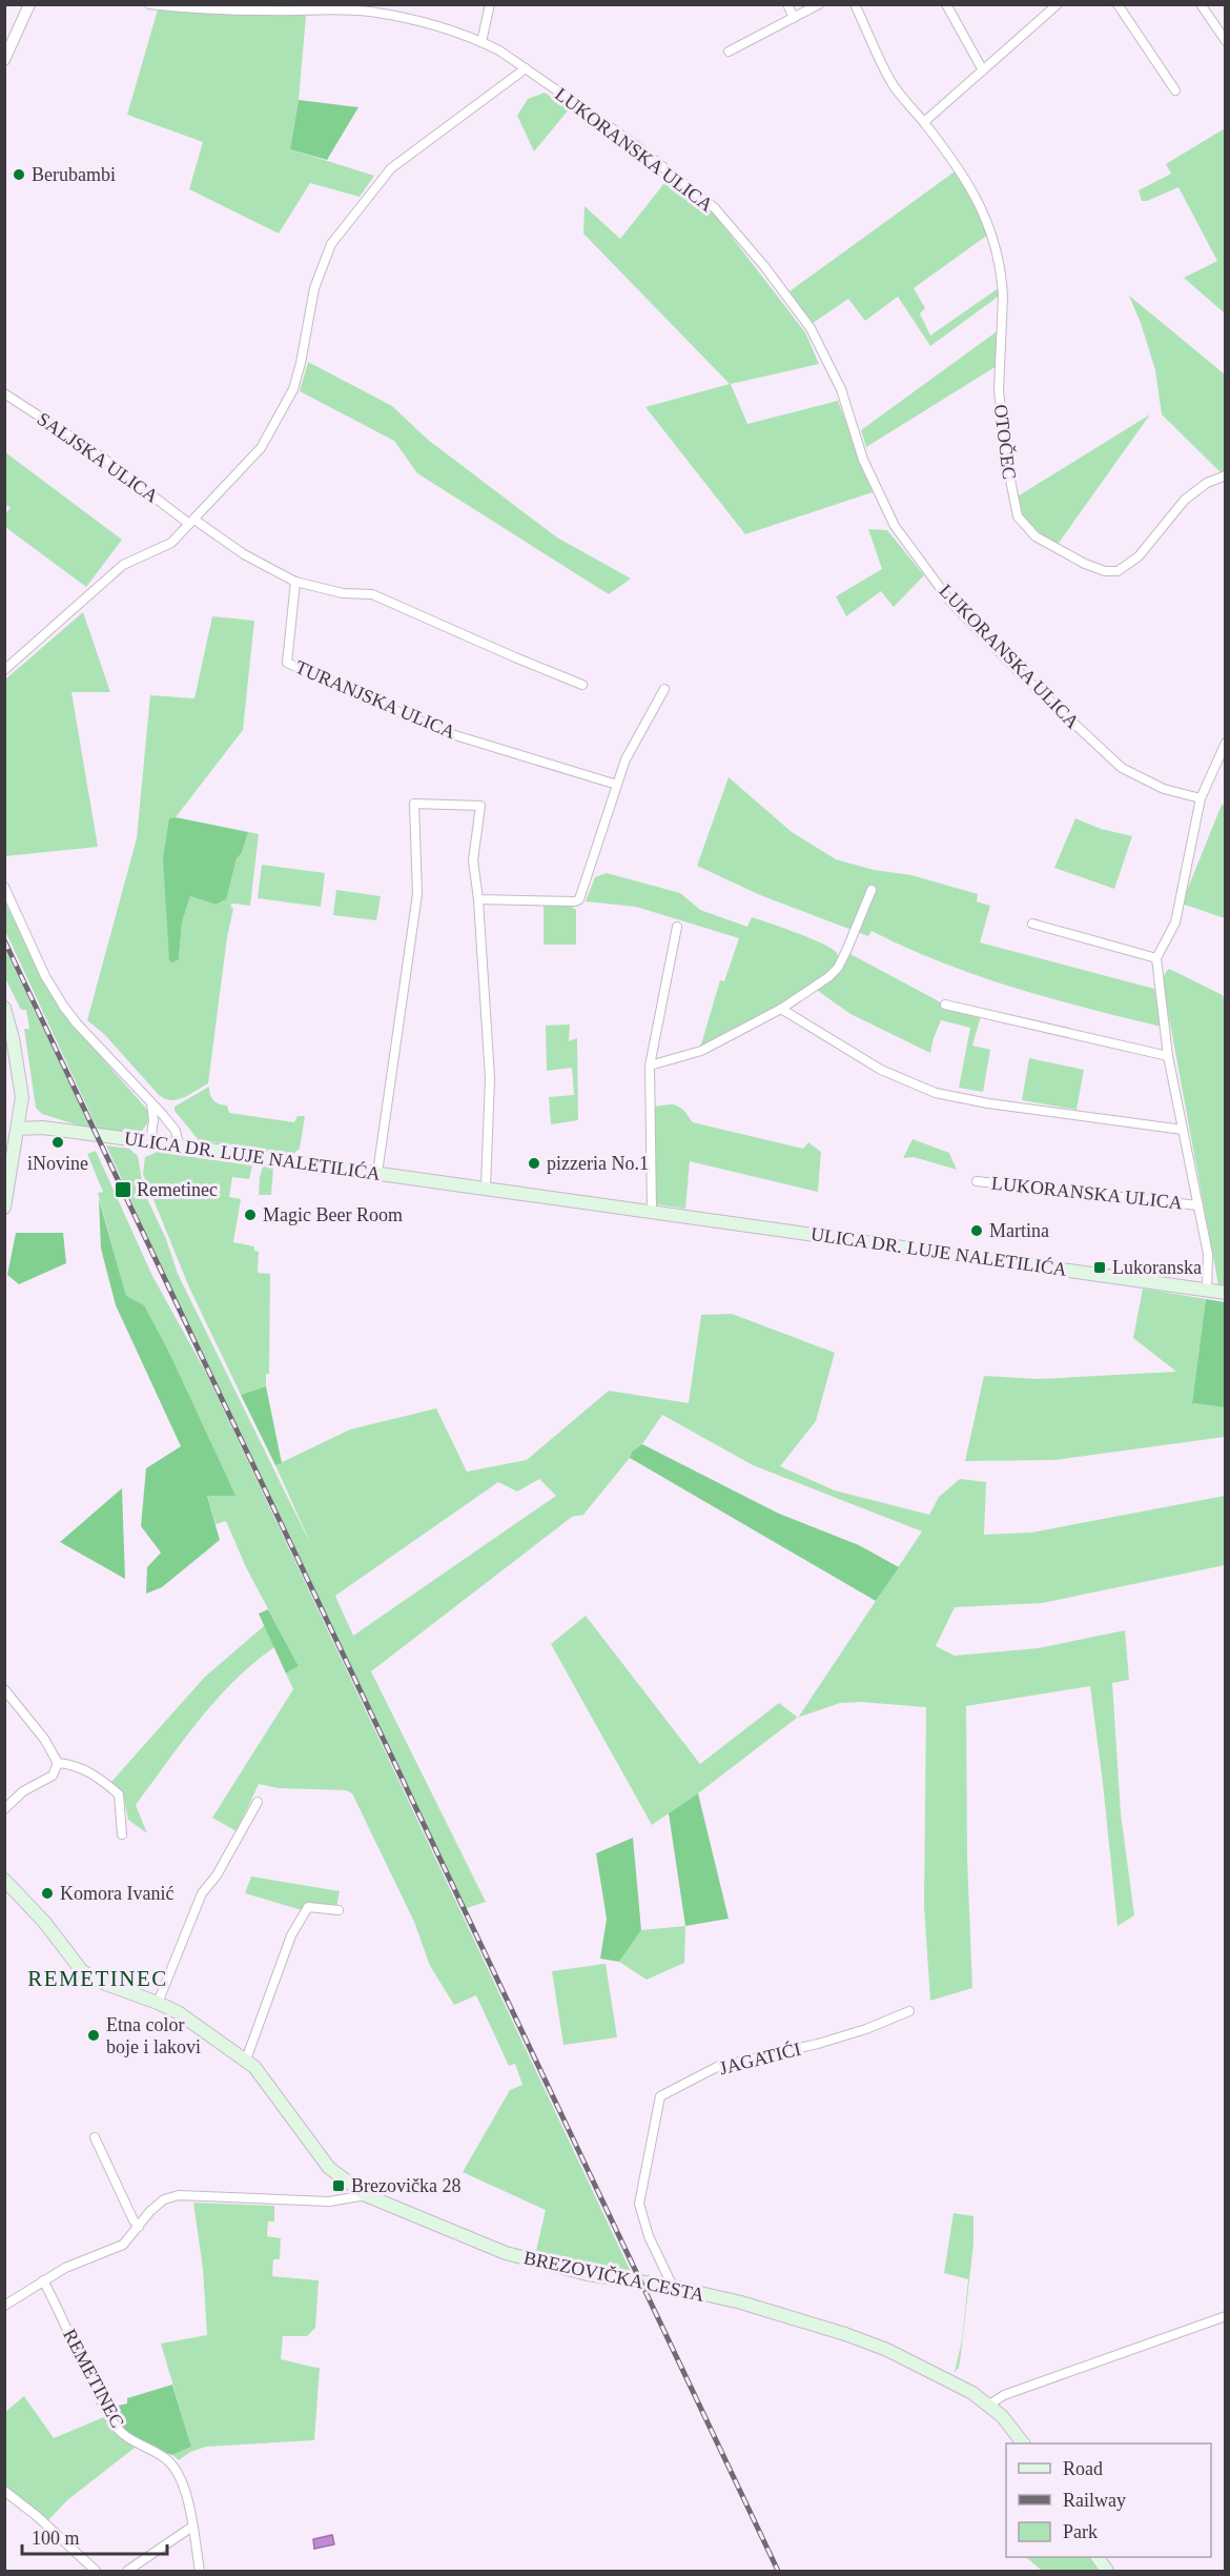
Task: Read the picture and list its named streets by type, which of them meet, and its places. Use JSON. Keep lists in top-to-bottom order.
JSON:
{
  "streets": {
    "main road": ["ULICA DR. LUJE NALETILIĆA", "BREZOVIČKA CESTA"],
    "street": [
      "LUKORANSKA ULICA",
      "OTOČEC",
      "SALJSKA ULICA",
      "TURANJSKA ULICA",
      "JAGATIĆI",
      "REMETINEC"
    ]
  },
  "crossings": [
    ["LUKORANSKA ULICA", "ULICA DR. LUJE NALETILIĆA"],
    ["JAGATIĆI", "BREZOVIČKA CESTA"]
  ],
  "districts": ["REMETINEC"],
  "places": {
    "other": [
      "Berubambi",
      "iNovine",
      "pizzeria No.1",
      "Magic Beer Room",
      "Martina",
      "Komora Ivanić",
      "Etna color boje i lakovi"
    ],
    "transit": ["Remetinec", "Lukoranska", "Brezovička 28"]
  },
  "legend": ["Road", "Railway", "Park"],
  "scale_bar": "100 m"
}
